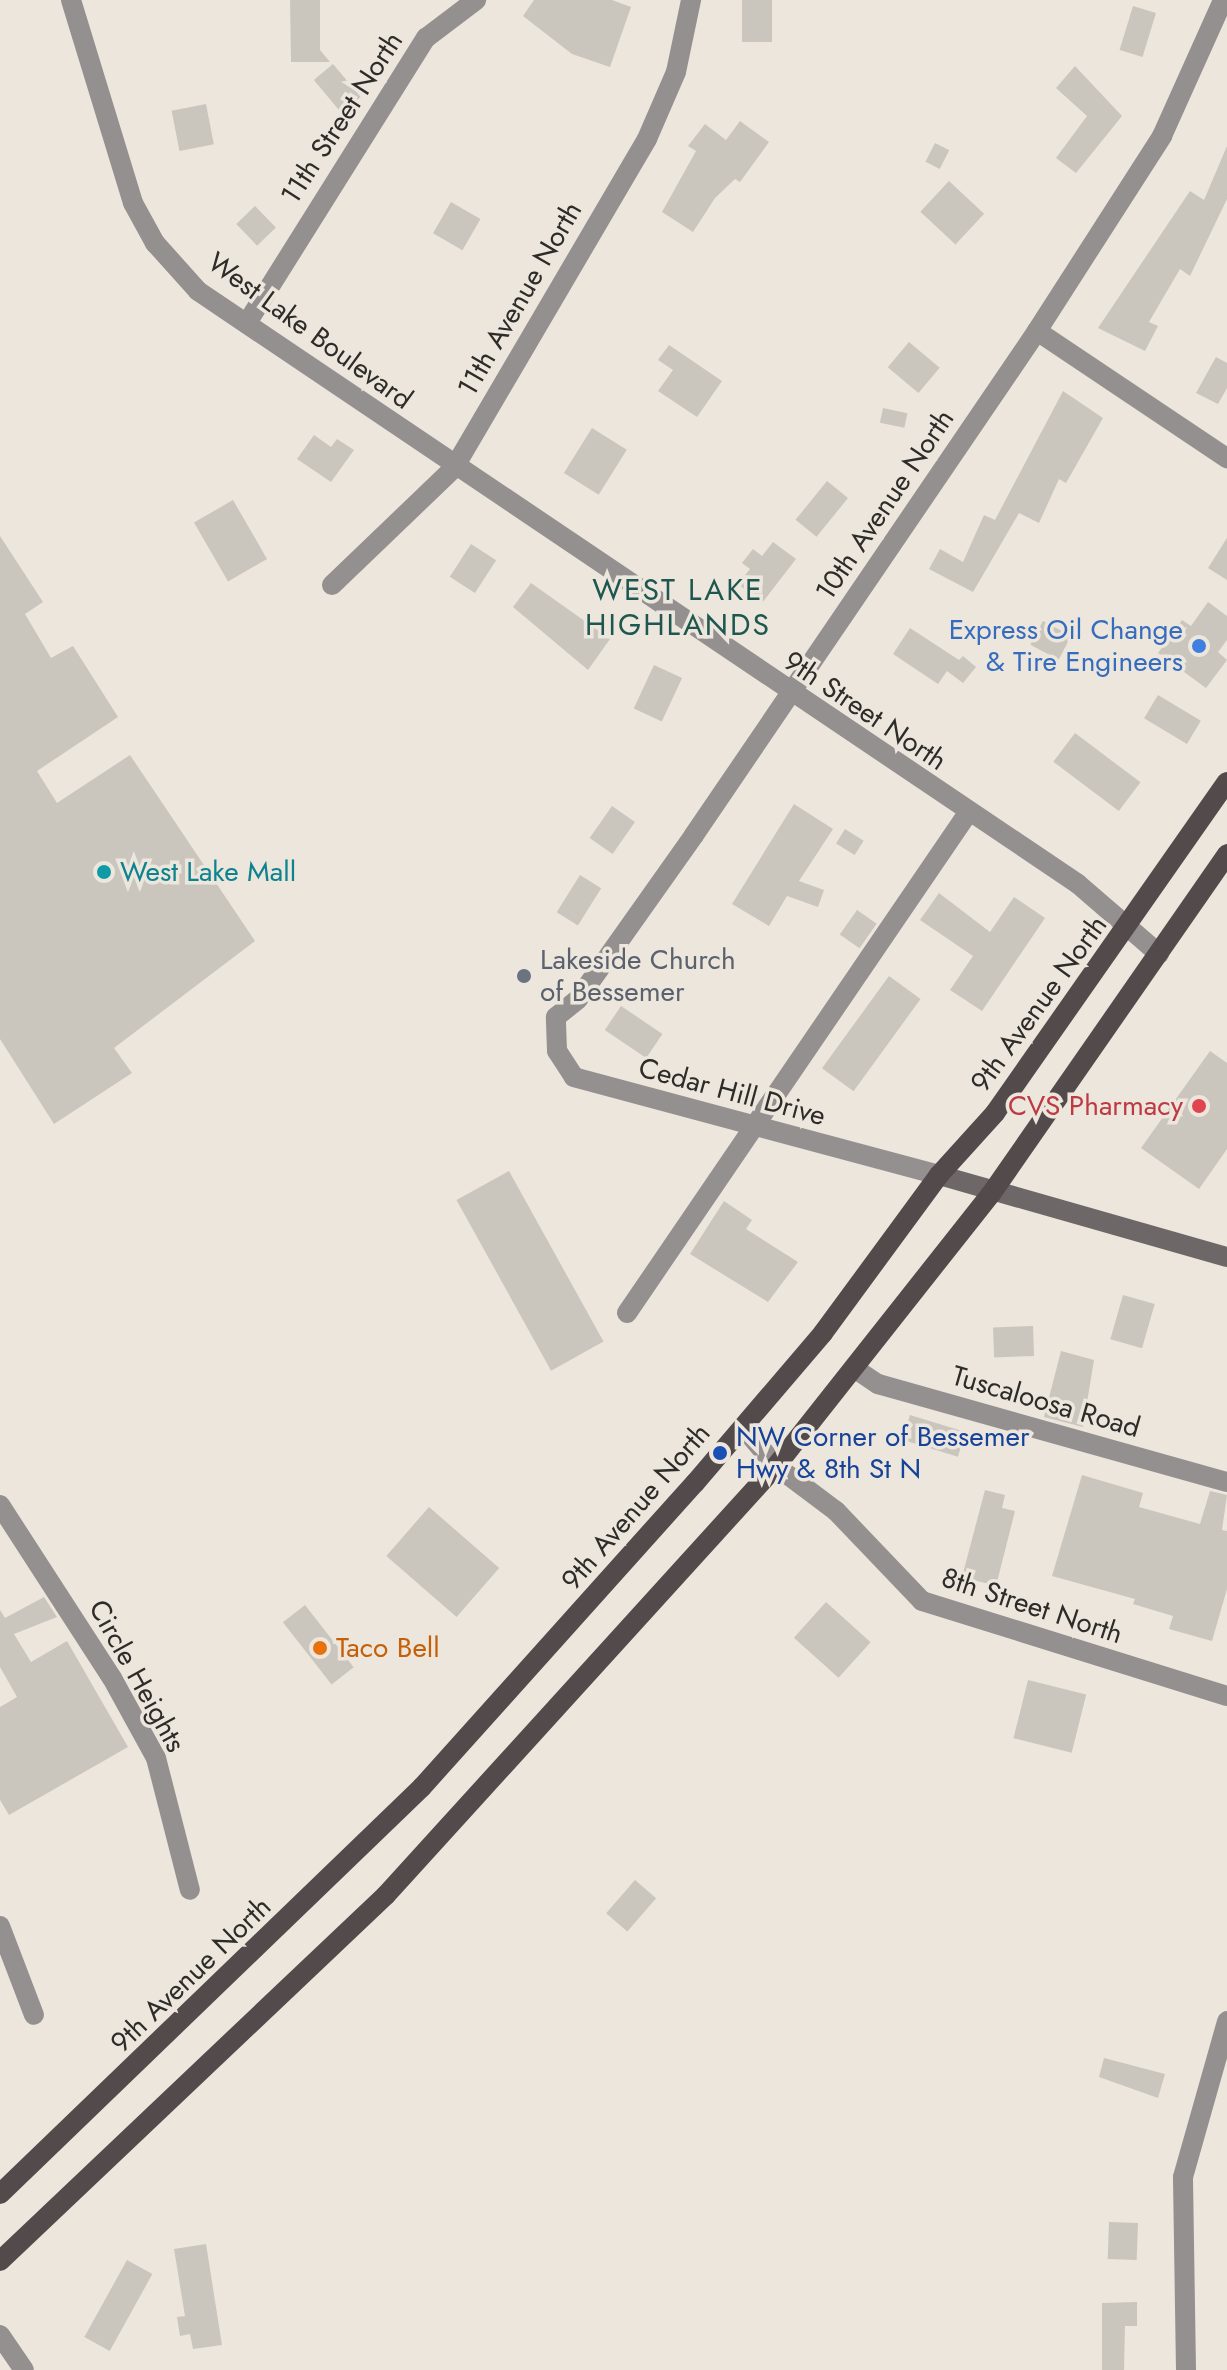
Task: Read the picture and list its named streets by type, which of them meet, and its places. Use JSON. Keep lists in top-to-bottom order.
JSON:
{
  "streets": {
    "main road": ["9th Avenue North"],
    "street": [
      "11th Street North",
      "11th Avenue North",
      "West Lake Boulevard",
      "10th Avenue North",
      "9th Street North",
      "Cedar Hill Drive",
      "Tuscaloosa Road",
      "8th Street North",
      "Circle Heights"
    ]
  },
  "crossings": [
    ["11th Street North", "West Lake Boulevard"],
    ["11th Avenue North", "West Lake Boulevard"],
    ["11th Avenue North", "9th Street North"],
    ["West Lake Boulevard", "9th Street North"],
    ["10th Avenue North", "9th Street North"],
    ["10th Avenue North", "Cedar Hill Drive"],
    ["9th Street North", "9th Avenue North"],
    ["9th Avenue North", "Cedar Hill Drive"],
    ["9th Avenue North", "8th Street North"]
  ],
  "districts": ["WEST LAKE HIGHLANDS"],
  "places": [
    "Express Oil Change & Tire Engineers",
    "West Lake Mall",
    "Lakeside Church of Bessemer",
    "CVS Pharmacy",
    "NW Corner of Bessemer Hwy & 8th St N",
    "Taco Bell"
  ]
}
